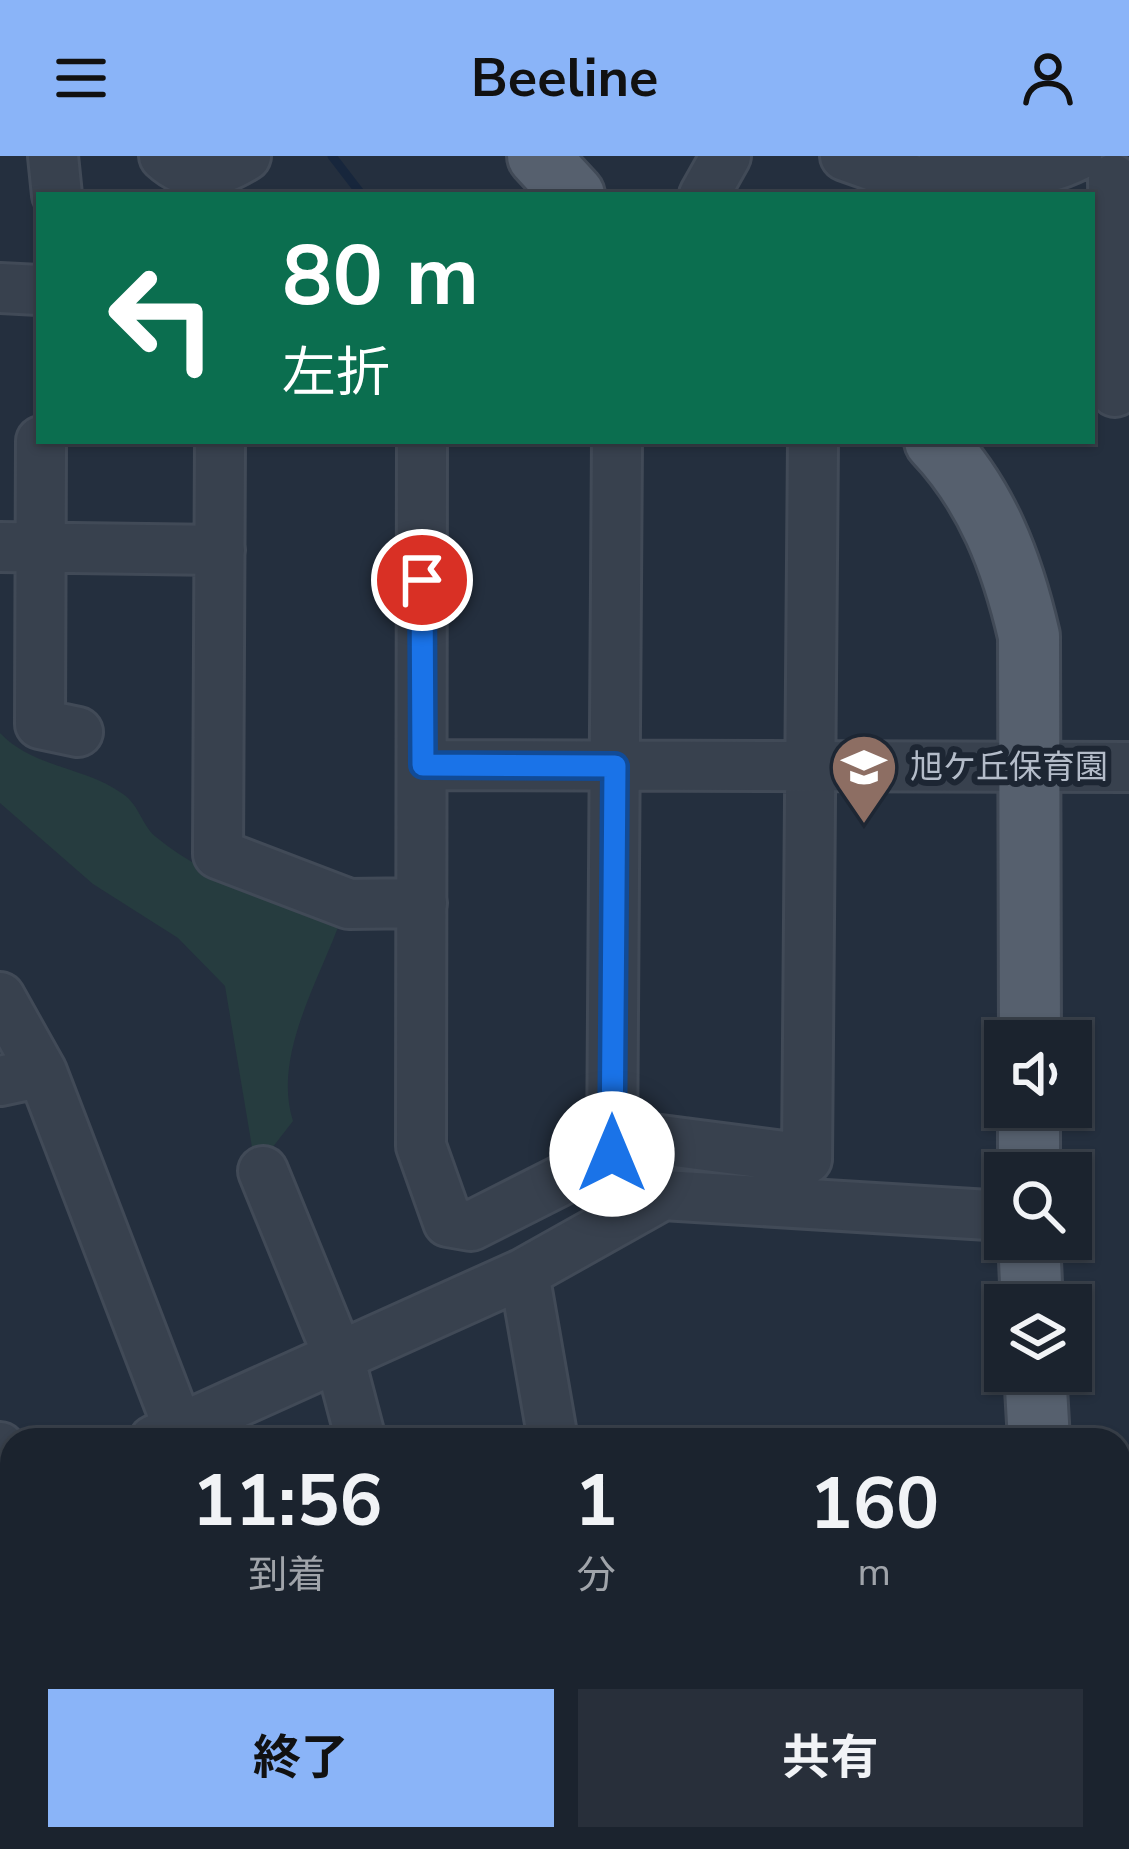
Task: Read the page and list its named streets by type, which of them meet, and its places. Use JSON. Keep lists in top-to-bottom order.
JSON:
{
  "places": {
    "school or university": ["旭ケ丘保育園"]
  },
  "page": {
    "header": "Beeline",
    "turn": ["80 m", "左折"],
    "eta": [
      "11:56",
      "到着",
      "1",
      "分",
      "160",
      "m"
    ],
    "buttons": ["終了", "共有"]
  }
}
